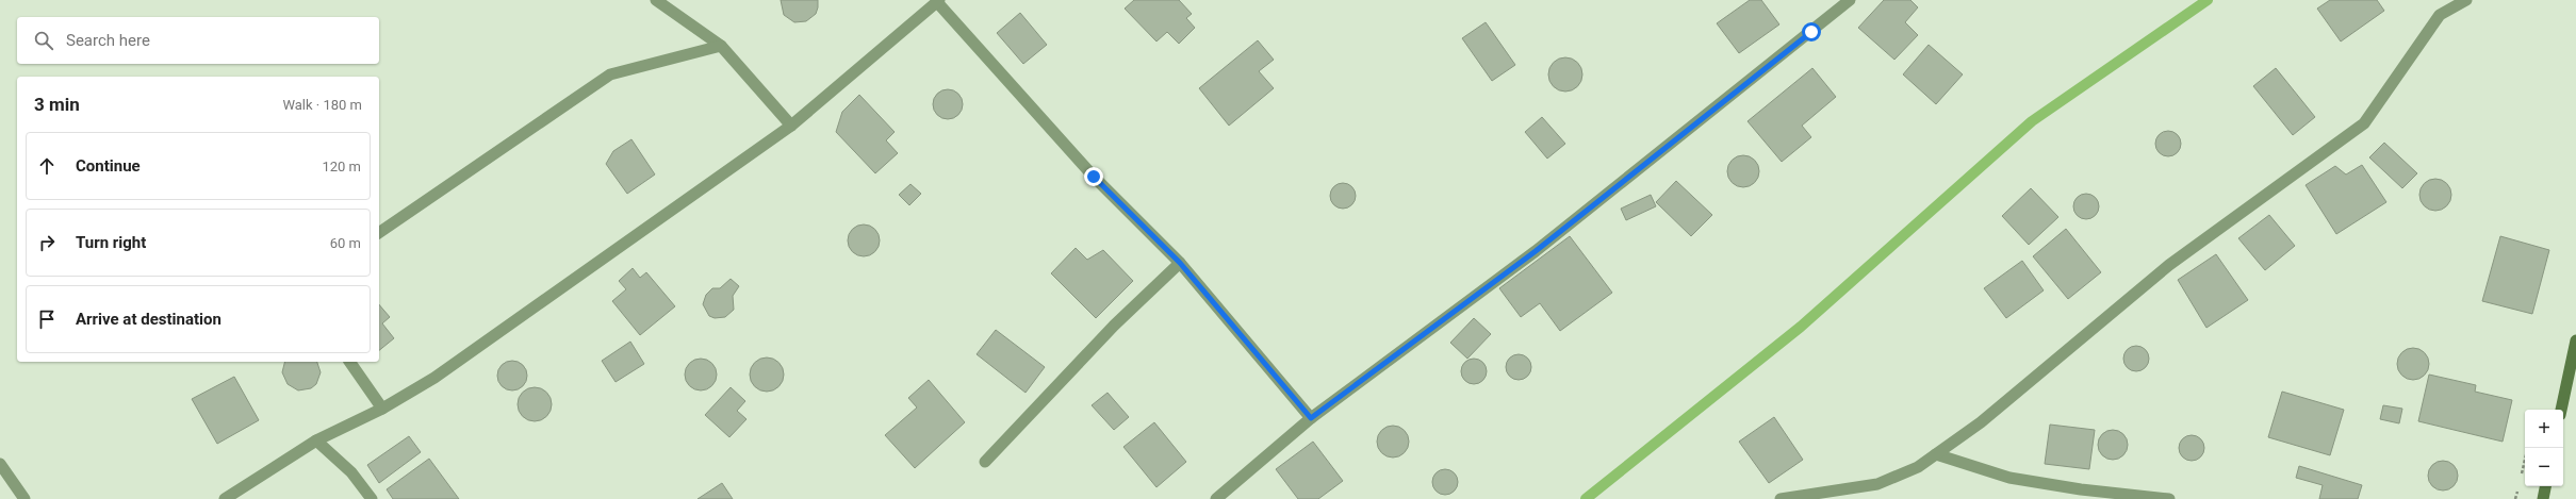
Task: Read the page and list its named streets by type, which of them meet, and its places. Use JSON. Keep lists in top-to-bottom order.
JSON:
{
  "page": {
    "search": "Search here",
    "heading": ["3 min", "Walk · 180 m"],
    "list": [
      ["Continue", "120 m"],
      ["Turn right", "60 m"],
      "Arrive at destination"
    ],
    "map_buttons": ["+", "−"]
  }
}
